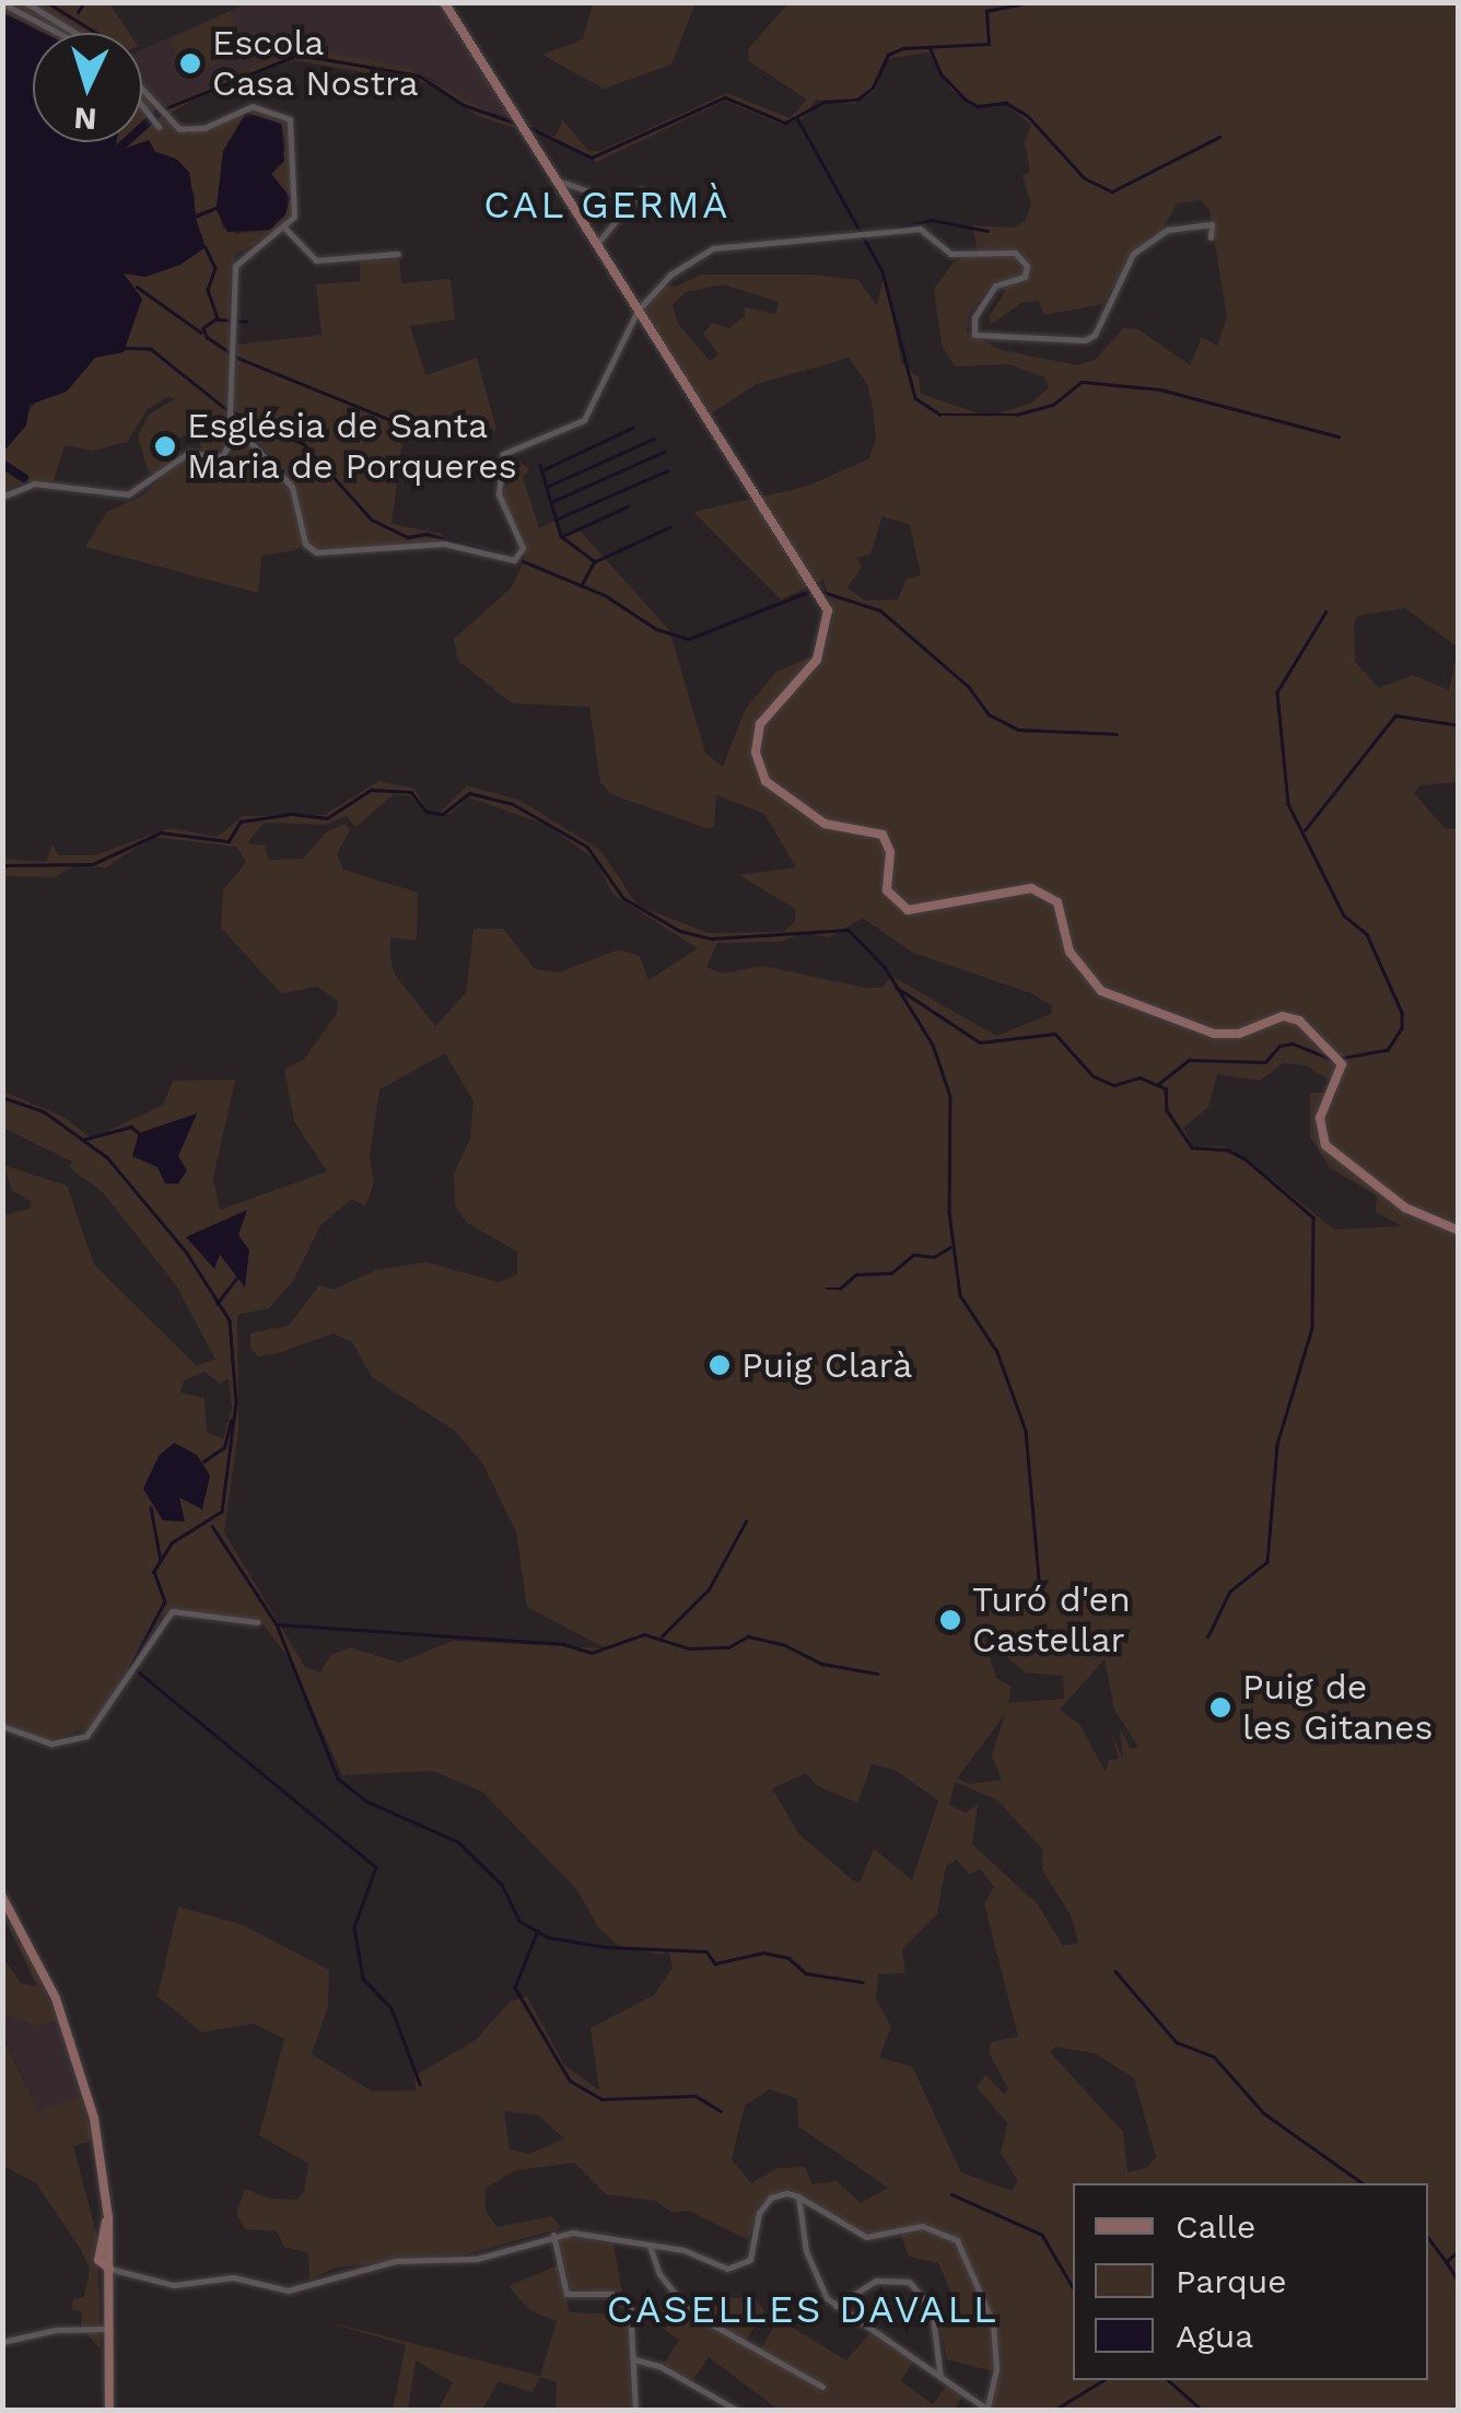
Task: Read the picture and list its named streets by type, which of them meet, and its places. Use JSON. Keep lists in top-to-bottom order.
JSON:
{
  "districts": ["CAL GERMÀ", "CASELLES DAVALL"],
  "places": [
    "Escola Casa Nostra",
    "Església de Santa Maria de Porqueres",
    "Puig Clarà",
    "Turó d'en Castellar",
    "Puig de les Gitanes"
  ],
  "legend": ["Calle", "Parque", "Agua"],
  "north": "bottom"
}
